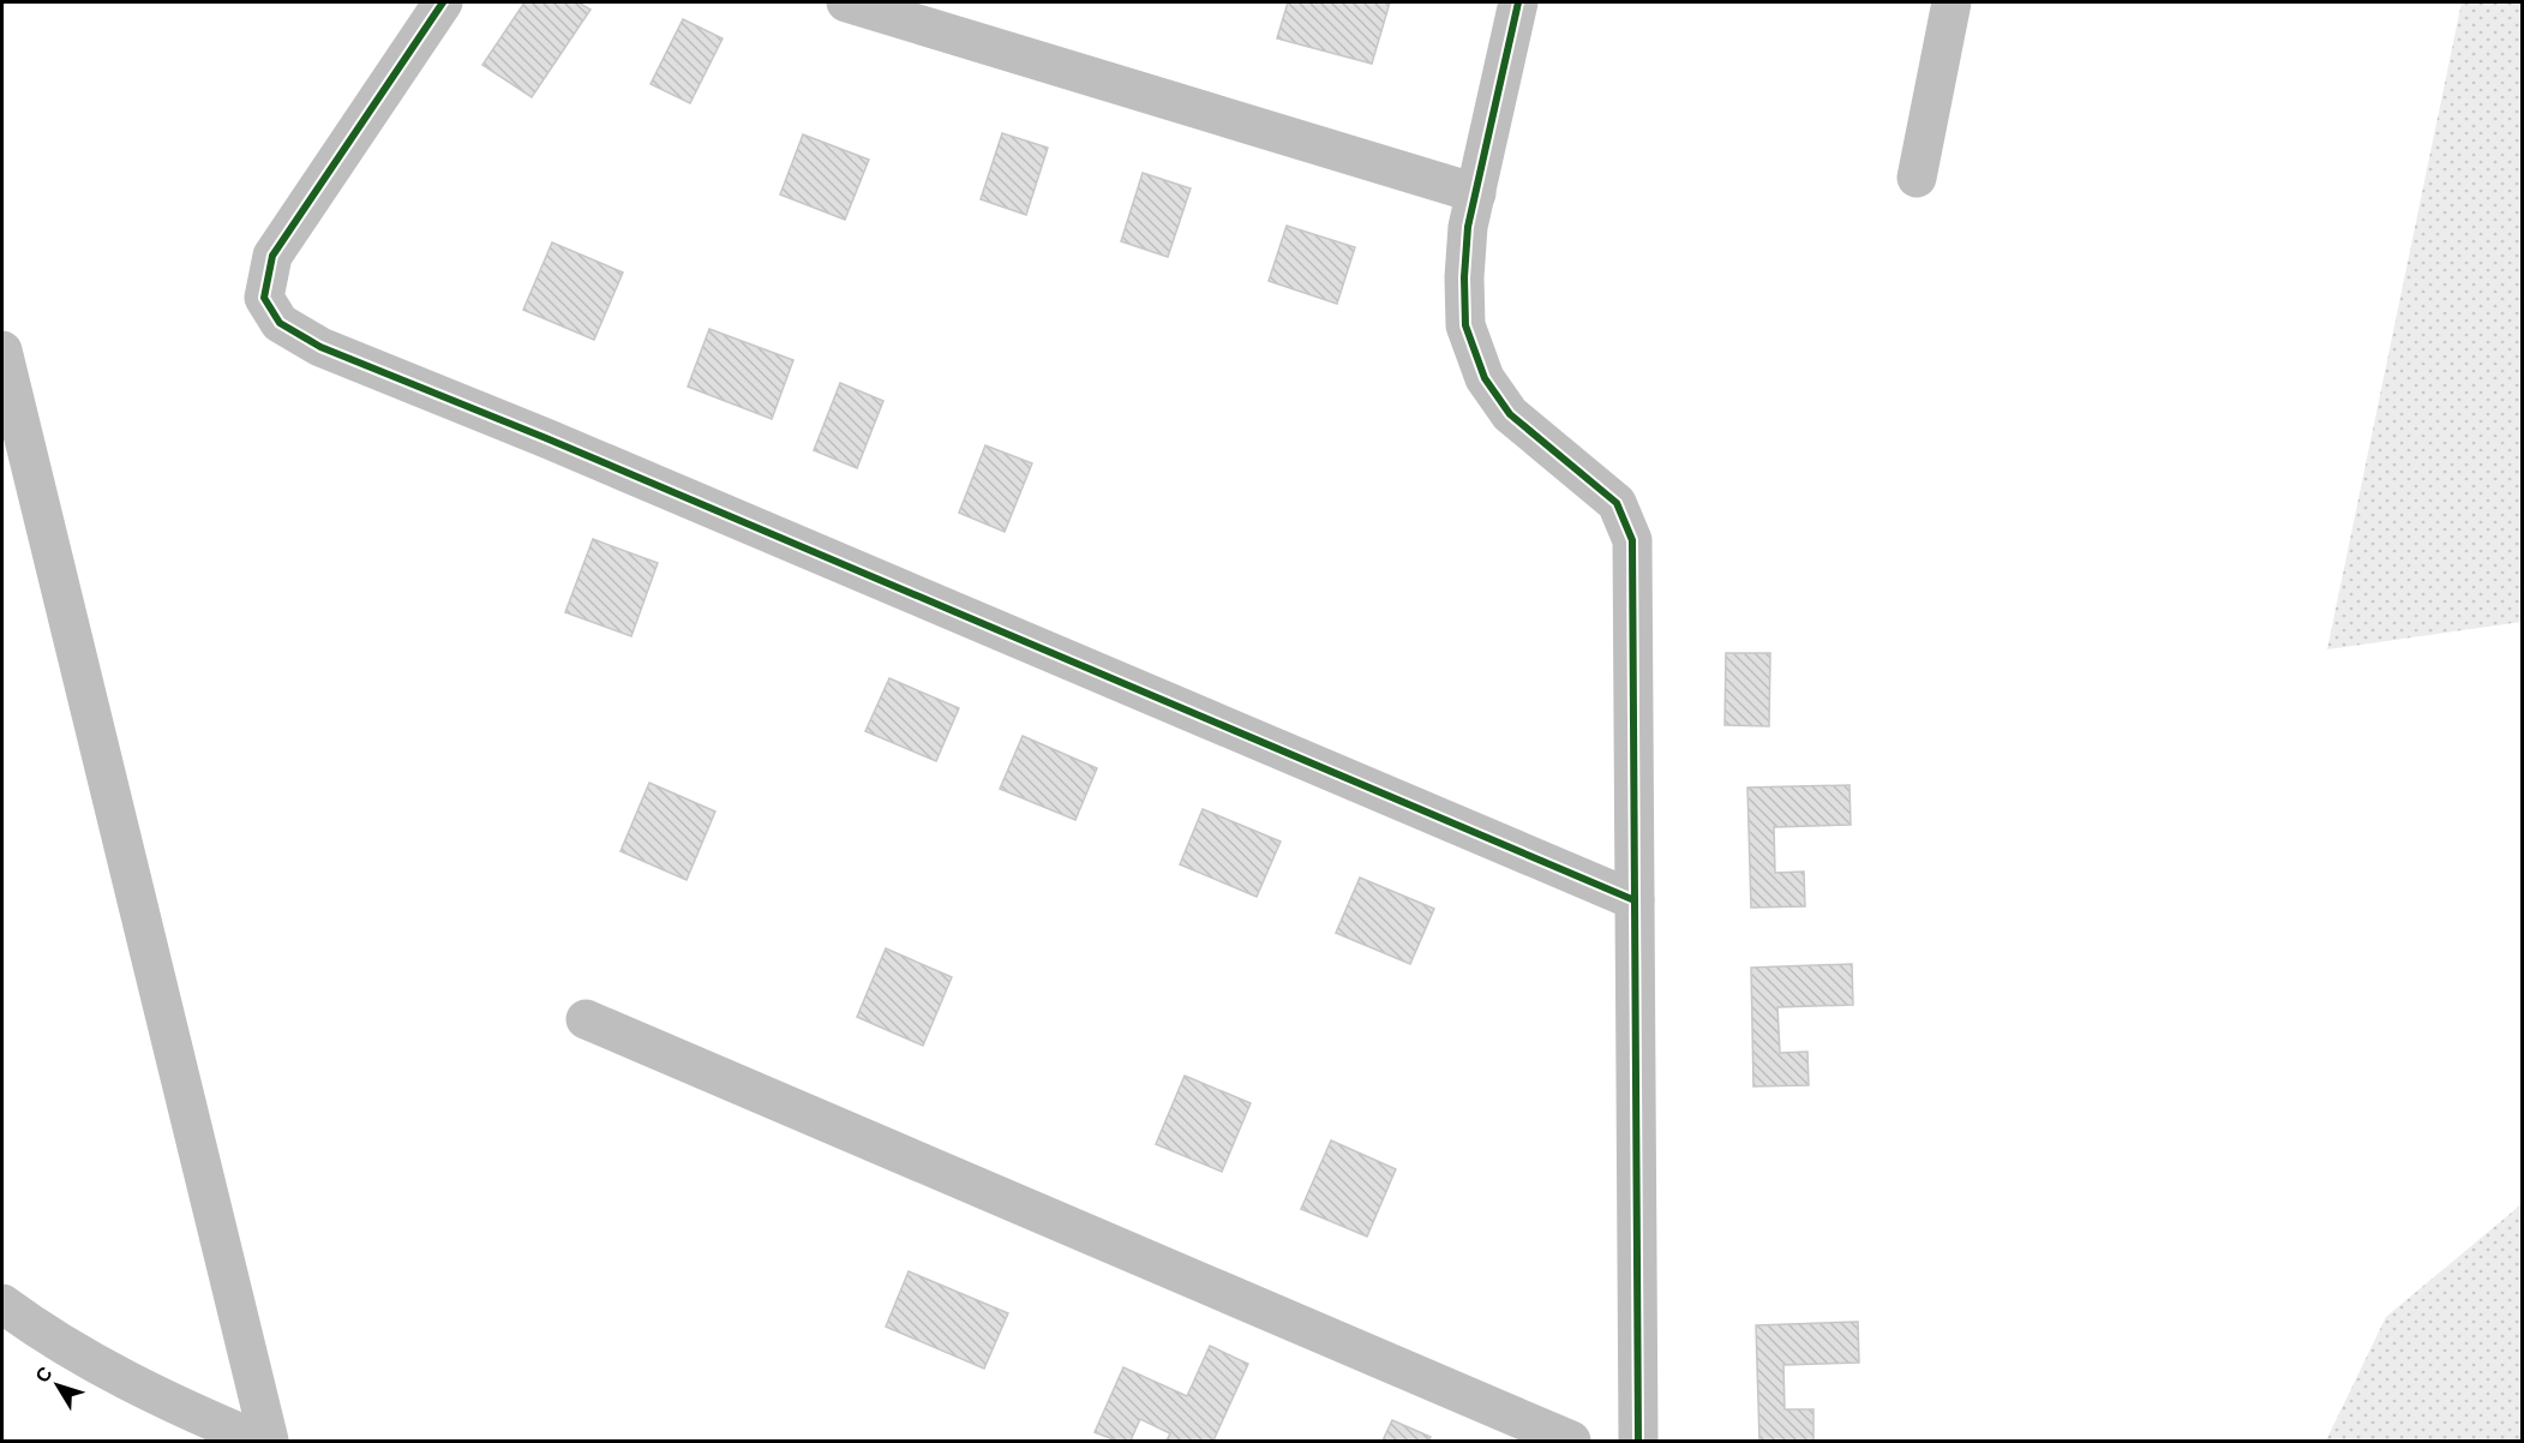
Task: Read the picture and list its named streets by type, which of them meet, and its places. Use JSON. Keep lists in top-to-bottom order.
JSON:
{
  "north": "top left"
}
